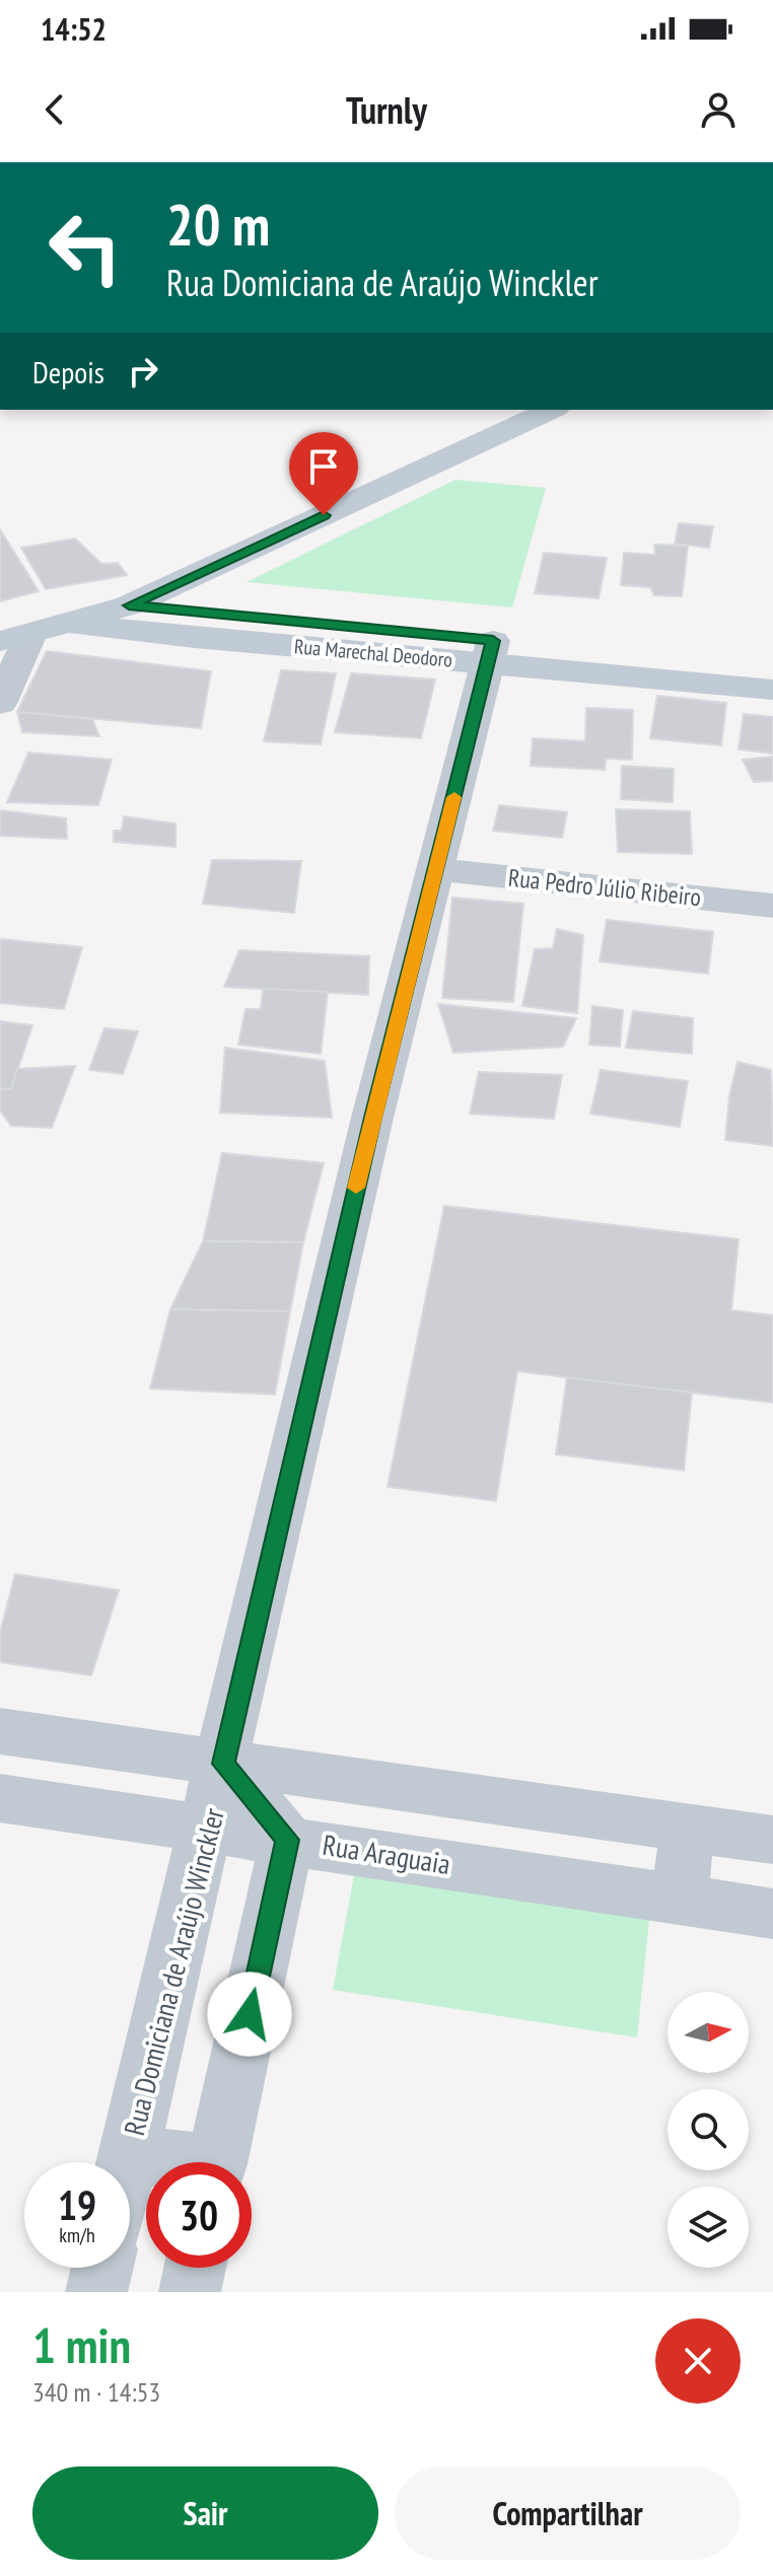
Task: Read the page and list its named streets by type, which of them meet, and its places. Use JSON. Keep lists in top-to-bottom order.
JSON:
{
  "streets": {
    "street": [
      "Rua Marechal Deodoro",
      "Rua Pedro Júlio Ribeiro",
      "Rua Araguaia",
      "Rua Domiciana de Araújo Winckler"
    ]
  },
  "crossings": [
    ["Rua Marechal Deodoro", "Rua Domiciana de Araújo Winckler"],
    ["Rua Pedro Júlio Ribeiro", "Rua Domiciana de Araújo Winckler"],
    ["Rua Araguaia", "Rua Domiciana de Araújo Winckler"]
  ],
  "north": "right",
  "page": {
    "status": "14:52",
    "header": "Turnly",
    "turn": ["20 m", "Rua Domiciana de Araújo Winckler"],
    "then": "Depois",
    "speed": "19 km/h",
    "limit": "30",
    "heading": ["1 min", "340 m · 14:53"],
    "buttons": ["Sair", "Compartilhar"]
  }
}
